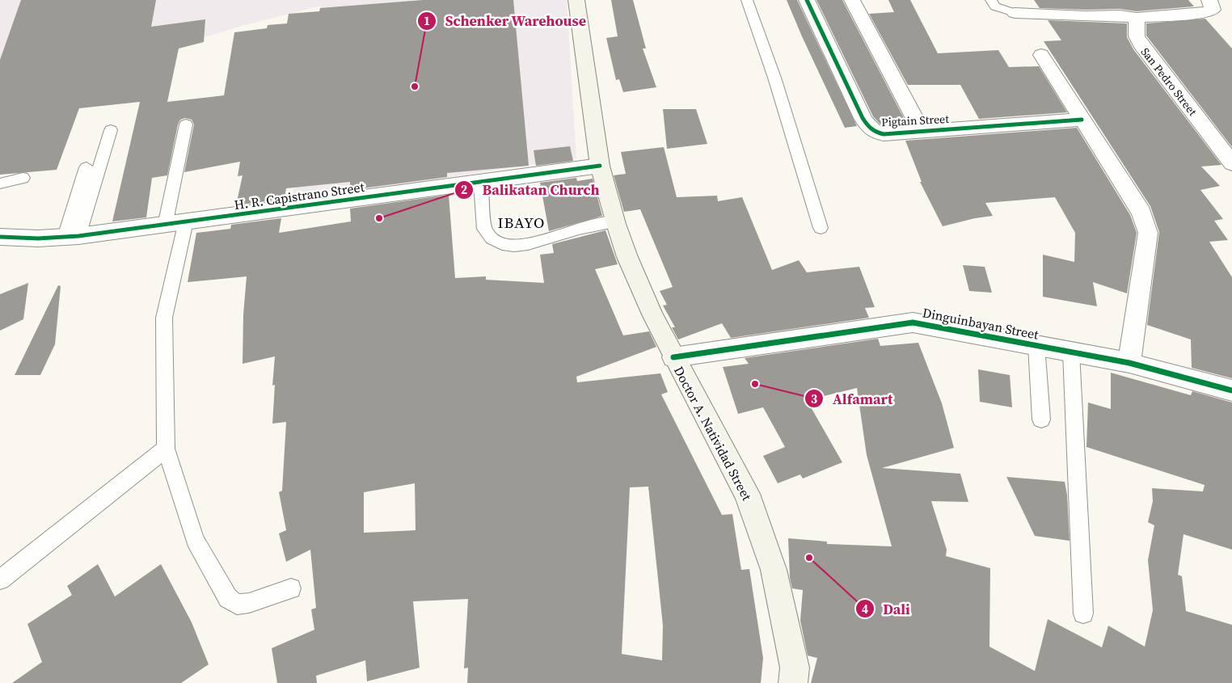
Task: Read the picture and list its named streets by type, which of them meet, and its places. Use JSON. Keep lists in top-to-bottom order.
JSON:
{
  "streets": {
    "main road": ["Doctor A. Natividad Street"],
    "street": [
      "San Pedro Street",
      "Pigtain Street",
      "H. R. Capistrano Street",
      "Dinguinbayan Street"
    ]
  },
  "crossings": [
    ["H. R. Capistrano Street", "Doctor A. Natividad Street"],
    ["Dinguinbayan Street", "Doctor A. Natividad Street"]
  ],
  "districts": ["IBAYO"],
  "places": [
    "Schenker Warehouse",
    "Balikatan Church",
    "Alfamart",
    "Dali"
  ]
}
